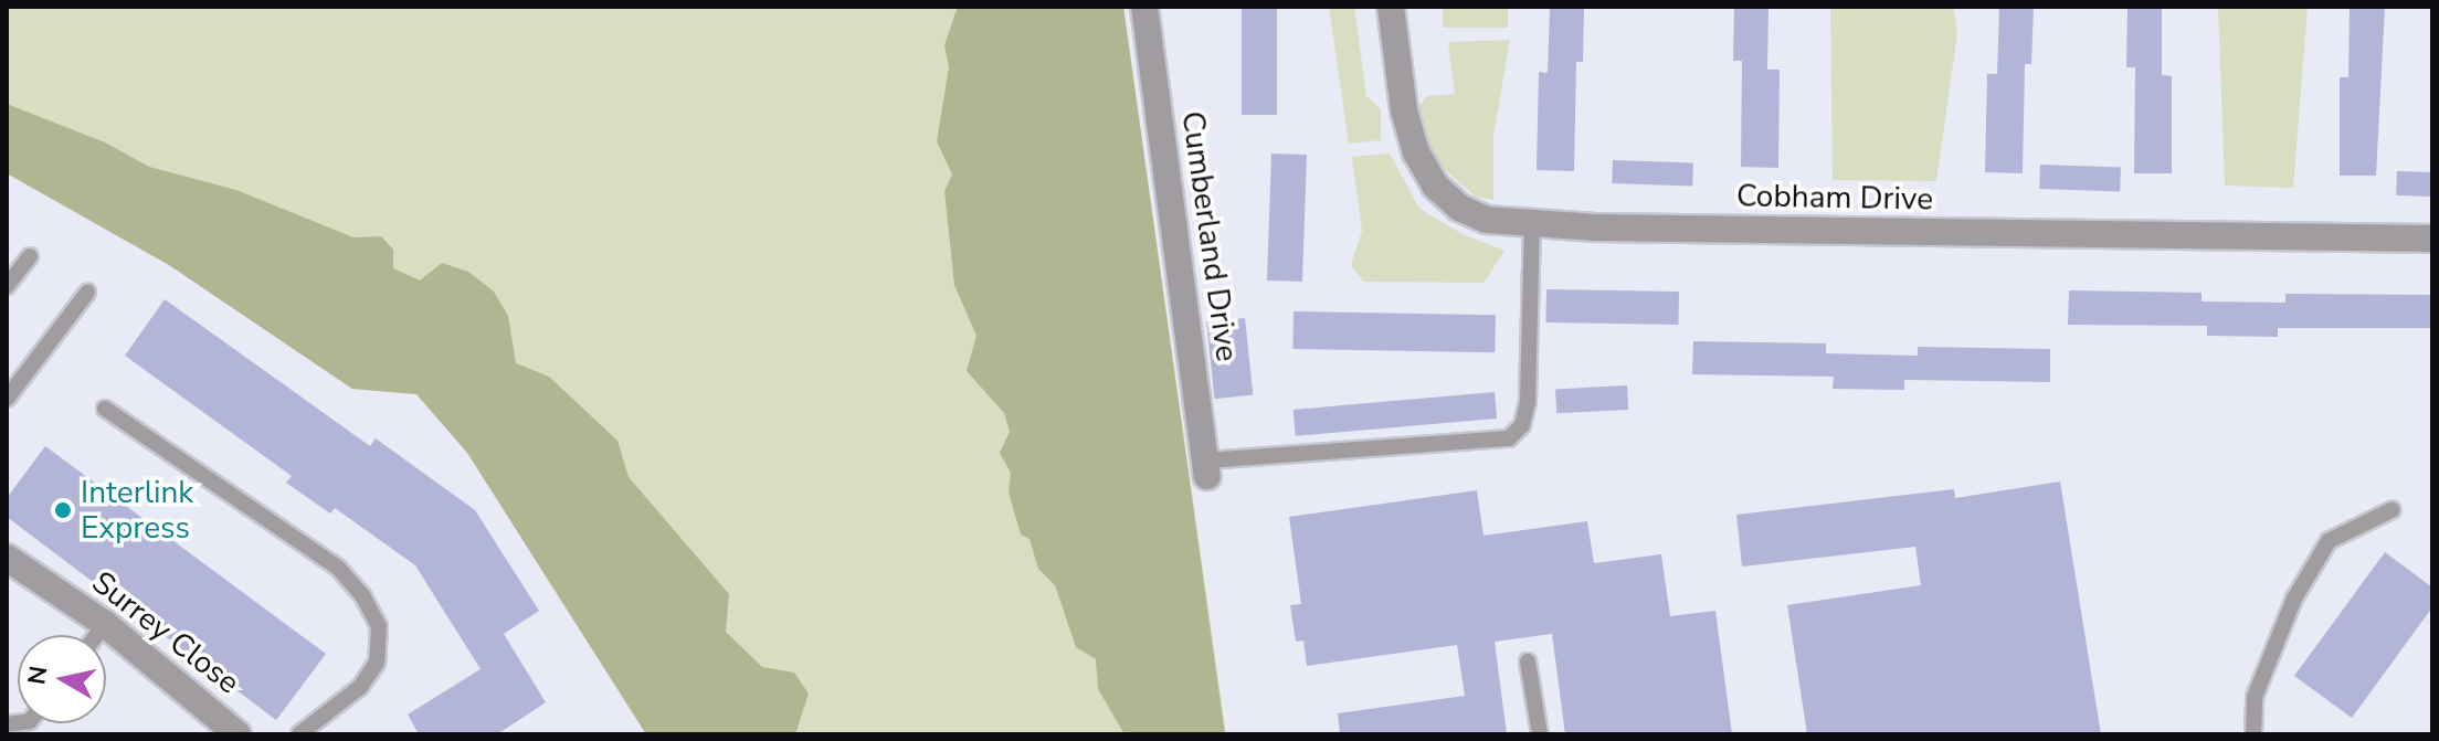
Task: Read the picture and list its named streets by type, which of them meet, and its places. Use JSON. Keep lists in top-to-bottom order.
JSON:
{
  "streets": {
    "street": ["Cobham Drive", "Cumberland Drive", "Surrey Close"]
  },
  "places": ["Interlink Express"],
  "north": "left"
}
